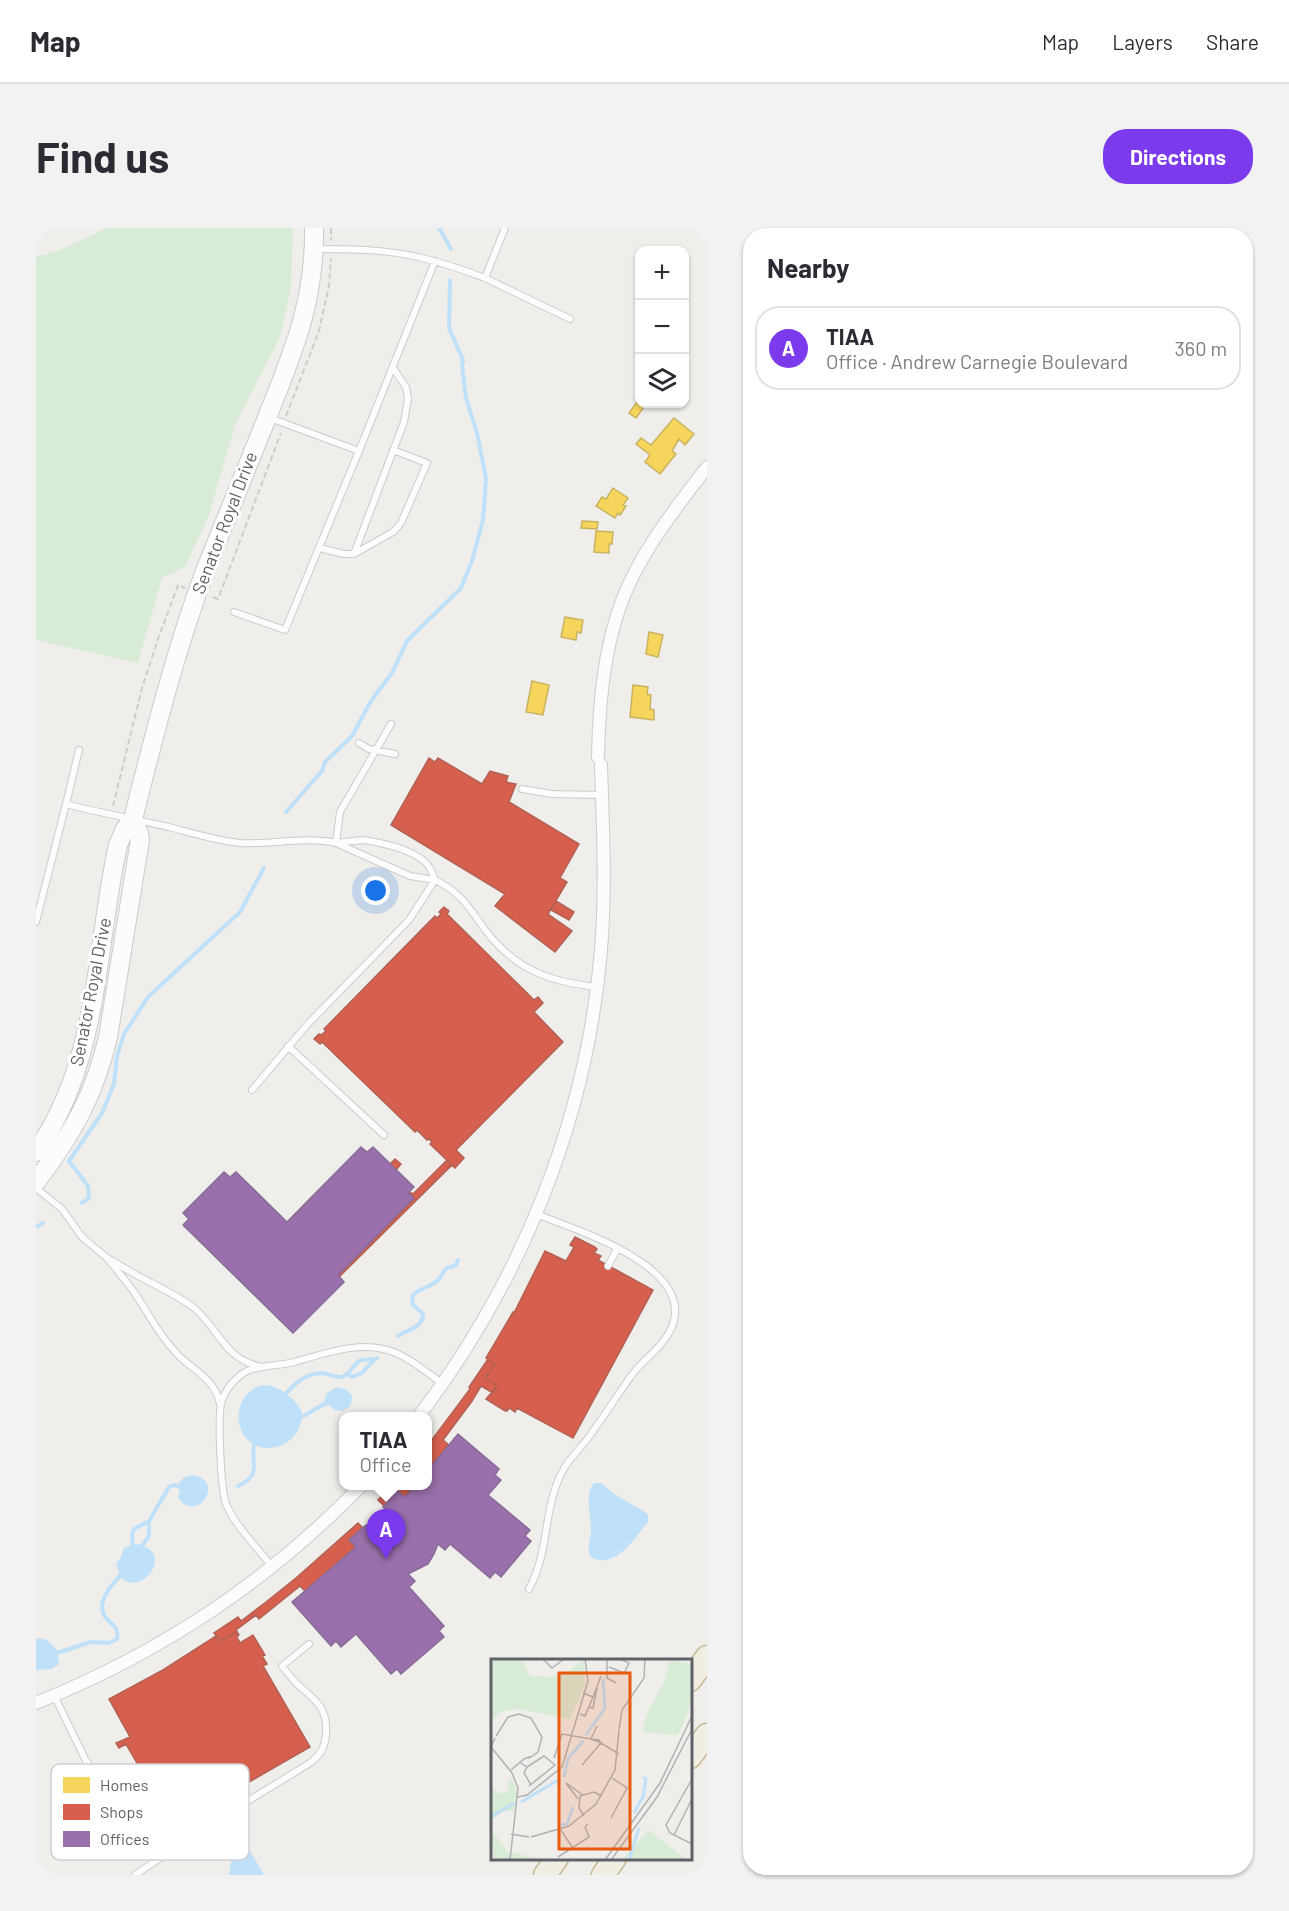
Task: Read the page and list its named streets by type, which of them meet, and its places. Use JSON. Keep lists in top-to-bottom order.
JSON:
{
  "streets": {
    "street": ["Senator Royal Drive"]
  },
  "legend": ["Homes", "Shops", "Offices"],
  "page": {
    "header": "Map",
    "nav": ["Map", "Layers", "Share"],
    "buttons": "Directions",
    "title": "Find us",
    "heading": "Nearby",
    "map_buttons": ["+", "−"],
    "list": [
      {
        "mark": "A",
        "name": "TIAA",
        "note": "Office · Andrew Carnegie Boulevard",
        "value": "360 m"
      }
    ],
    "popup": ["TIAA", "Office"],
    "pins": "A"
  }
}
